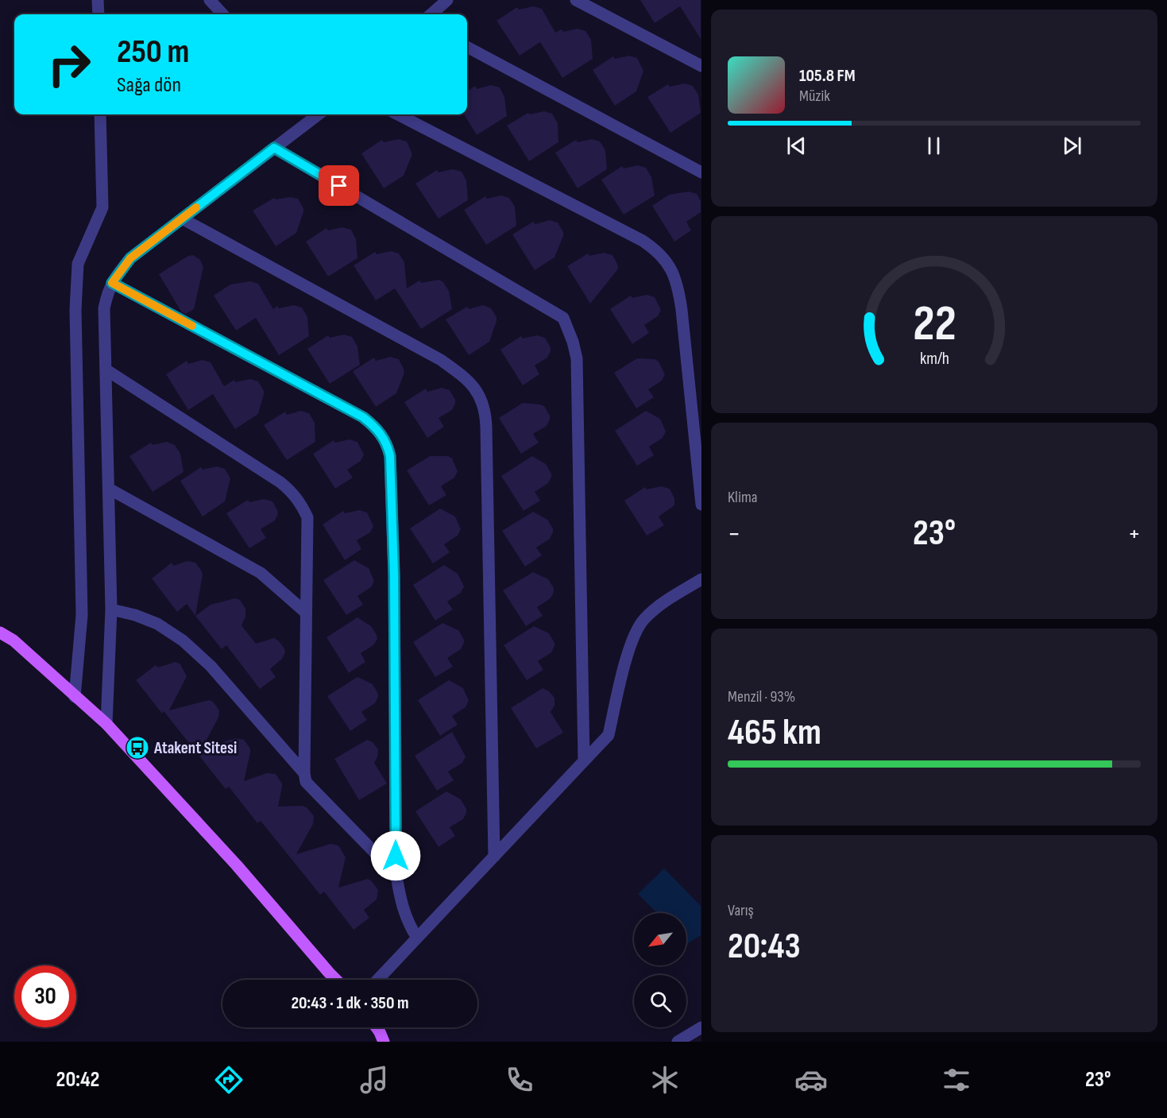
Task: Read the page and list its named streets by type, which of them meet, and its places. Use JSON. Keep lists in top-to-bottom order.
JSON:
{
  "places": {
    "bus stop": ["Atakent Sitesi"]
  },
  "north": "bottom left",
  "page": {
    "turn": ["250 m", "Sağa dön"],
    "song": ["105.8 FM", "Müzik"],
    "tile": [
      "Klima",
      ["Menzil · 93%", "465 km"],
      ["Varış", "20:43"]
    ],
    "heat": ["−", "23°", "+"],
    "limit": "30",
    "trip": "20:43 · 1 dk · 350 m",
    "tabs": ["20:42", "23°"],
    "gauge": ["22", "km/h"]
  }
}
